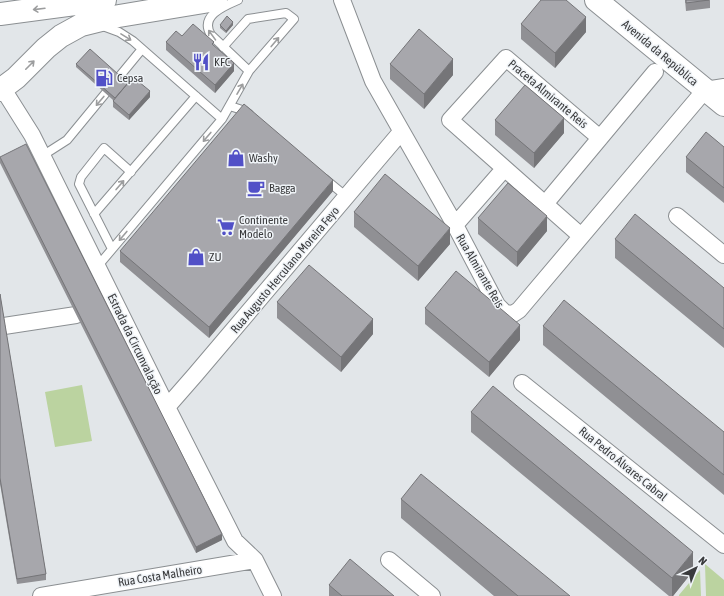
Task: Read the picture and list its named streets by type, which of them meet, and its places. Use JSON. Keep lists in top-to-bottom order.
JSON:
{
  "streets": {
    "street": [
      "Avenida da República",
      "Praceta Almirante Reis",
      "Rua Augusto Herculano Moreira Feyo",
      "Rua Almirante Reis",
      "Estrada da Circunvalação",
      "Rua Pedro Álvares Cabral",
      "Rua Costa Malheiro"
    ]
  },
  "crossings": [
    ["Avenida da República", "Rua Almirante Reis"],
    ["Praceta Almirante Reis", "Rua Almirante Reis"],
    ["Rua Augusto Herculano Moreira Feyo", "Rua Almirante Reis"],
    ["Rua Augusto Herculano Moreira Feyo", "Estrada da Circunvalação"],
    ["Estrada da Circunvalação", "Rua Costa Malheiro"]
  ],
  "places": {
    "restaurant": ["KFC"],
    "fuel station": ["Cepsa"],
    "shop": ["Washy", "ZU"],
    "cafe": ["Bagga"],
    "supermarket": ["Continente Modelo"]
  },
  "north": "top right"
}
